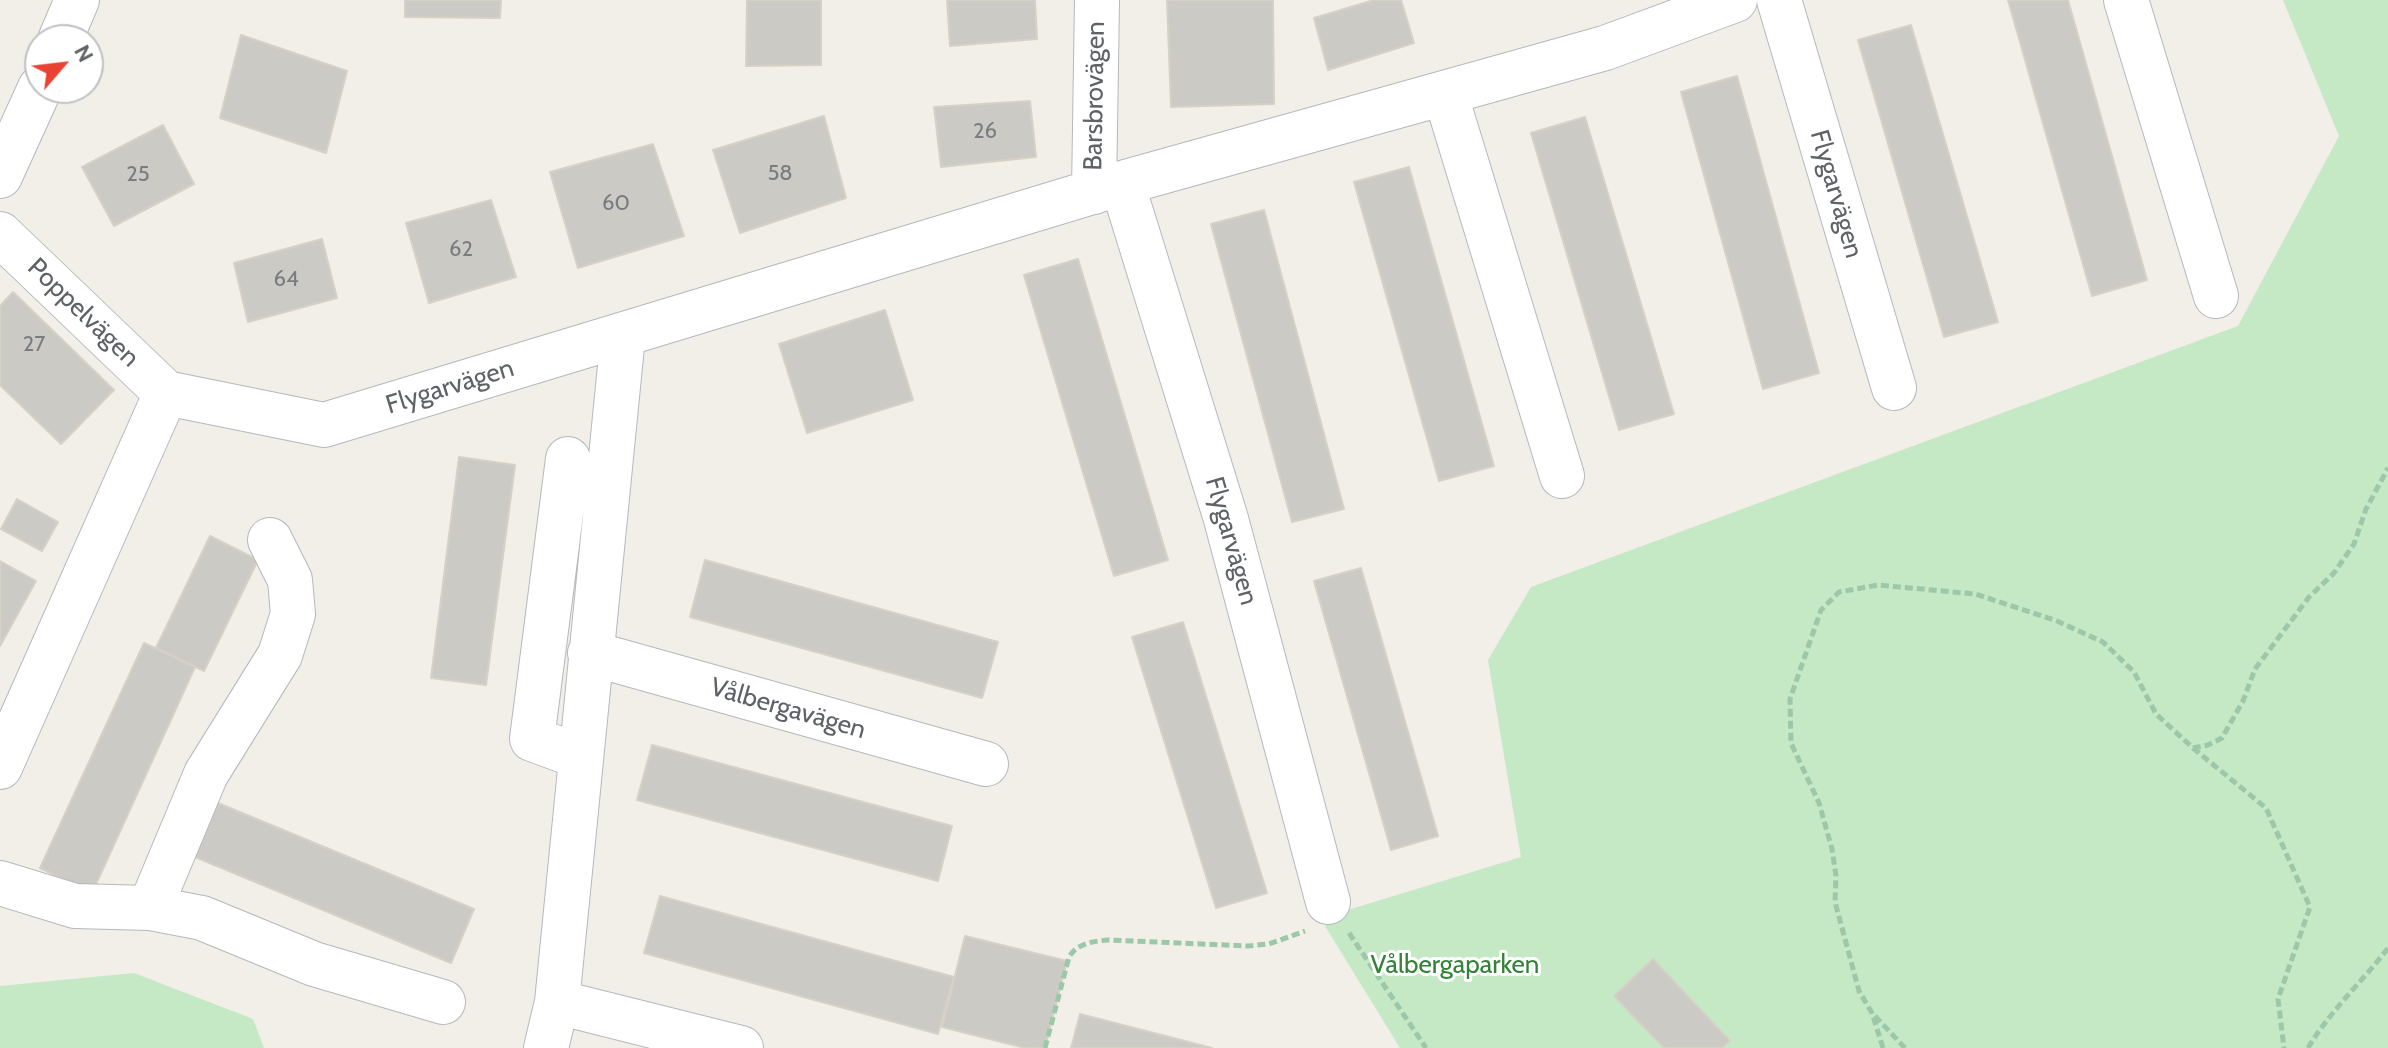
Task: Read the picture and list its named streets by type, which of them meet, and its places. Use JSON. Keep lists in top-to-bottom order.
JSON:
{
  "streets": {
    "street": [
      "Barsbrovägen",
      "Flygarvägen",
      "Poppelvägen",
      "Vålbergavägen"
    ]
  },
  "crossings": [
    ["Barsbrovägen", "Flygarvägen"],
    ["Flygarvägen", "Poppelvägen"]
  ],
  "parks": ["Vålbergaparken"],
  "house_numbers": [
    "26",
    "58",
    "25",
    "60",
    "62",
    "64",
    "27"
  ],
  "north": "top right"
}
